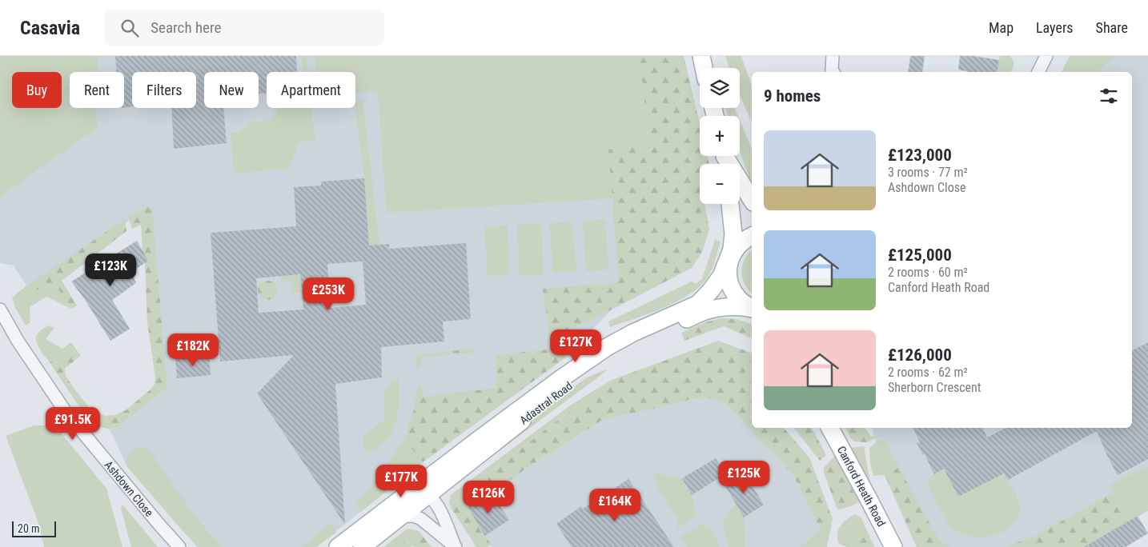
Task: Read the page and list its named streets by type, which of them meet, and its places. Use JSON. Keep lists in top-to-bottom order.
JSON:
{
  "streets": {
    "street": ["Adastral Road", "Canford Heath Road", "Ashdown Close"]
  },
  "scale_bar": "20 m",
  "page": {
    "header": "Casavia",
    "search": "Search here",
    "nav": ["Map", "Layers", "Share"],
    "map_buttons": ["+", "−"],
    "chip": [
      "Buy",
      "Rent",
      "Filters",
      "New",
      "Apartment"
    ],
    "heading": "9 homes",
    "list": [
      {
        "name": "£123,000",
        "note": "3 rooms · 77 m² · Ashdown Close"
      },
      {
        "name": "£125,000",
        "note": "2 rooms · 60 m² · Canford Heath Road"
      },
      {
        "name": "£126,000",
        "note": "2 rooms · 62 m² · Sherborn Crescent"
      }
    ],
    "price": [
      "£123K",
      "£253K",
      "£127K",
      "£182K",
      "£91.5K",
      "£125K",
      "£177K",
      "£126K",
      "£164K"
    ],
    "scale": "20 m"
  }
}
